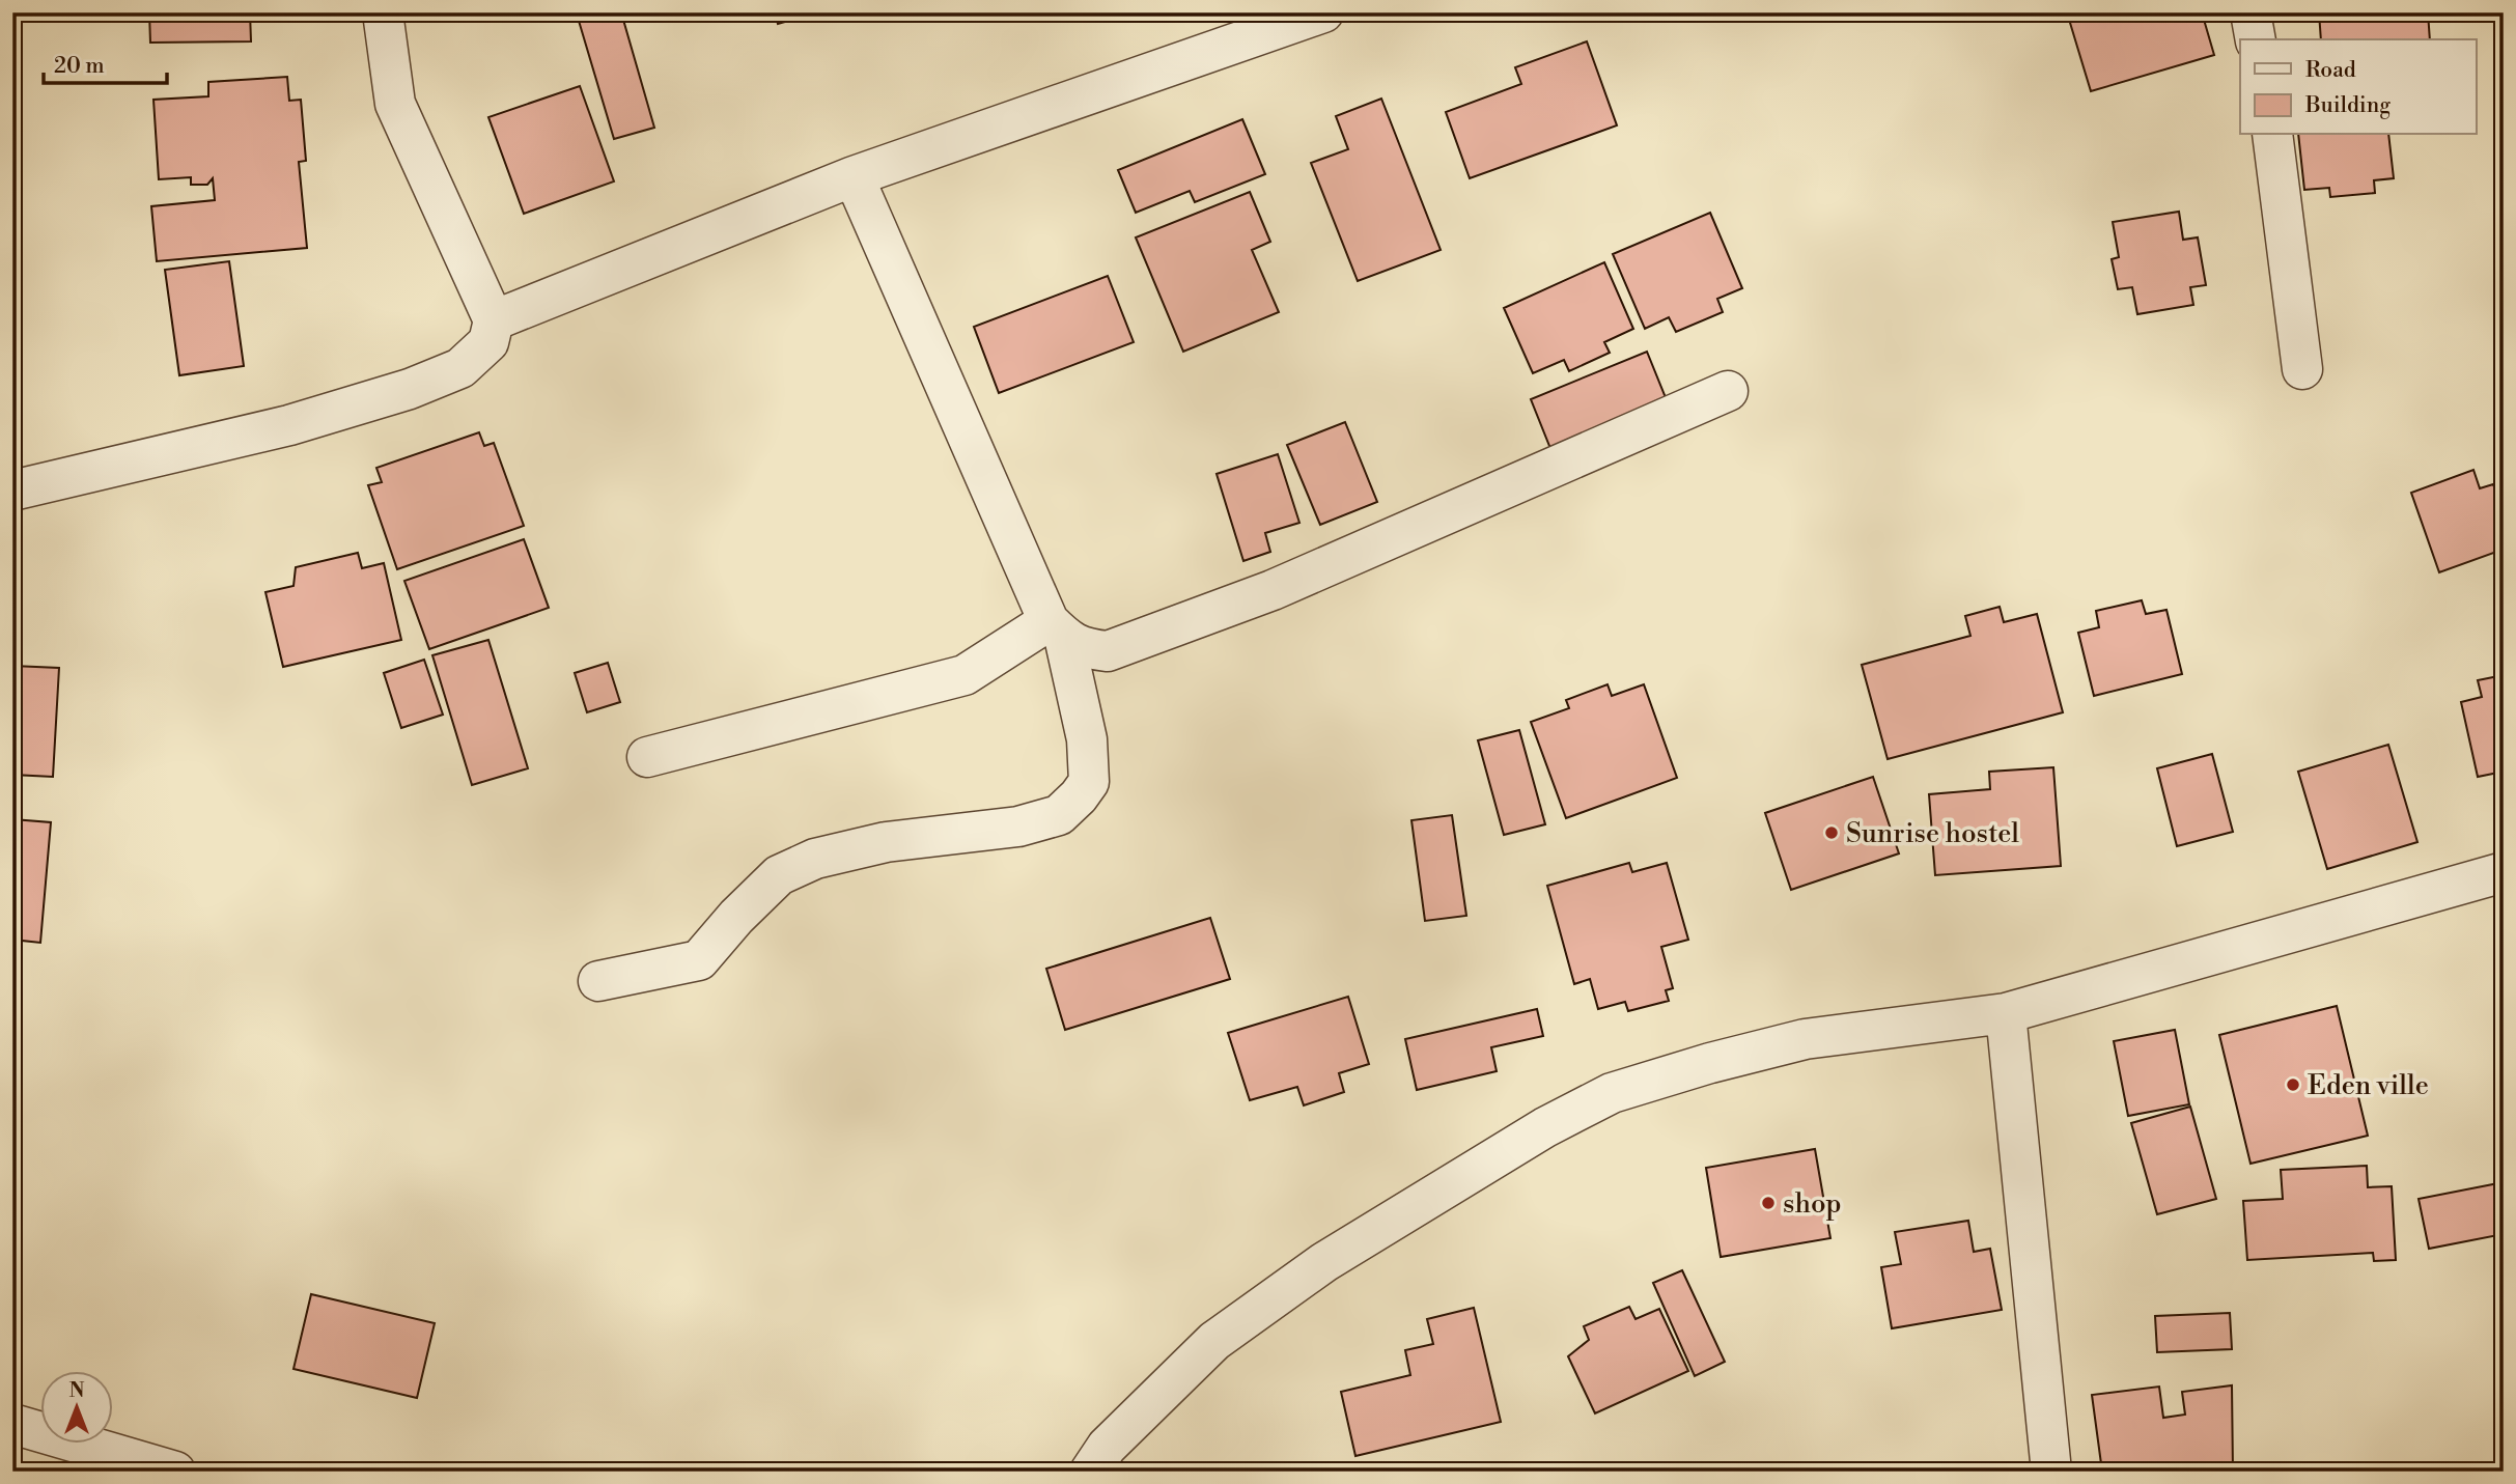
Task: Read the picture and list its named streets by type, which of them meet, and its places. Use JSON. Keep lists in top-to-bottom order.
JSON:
{
  "places": ["Sunrise hostel", "Eden ville", "shop"],
  "legend": ["Road", "Building"],
  "scale_bar": "20 m",
  "north": "top"
}
